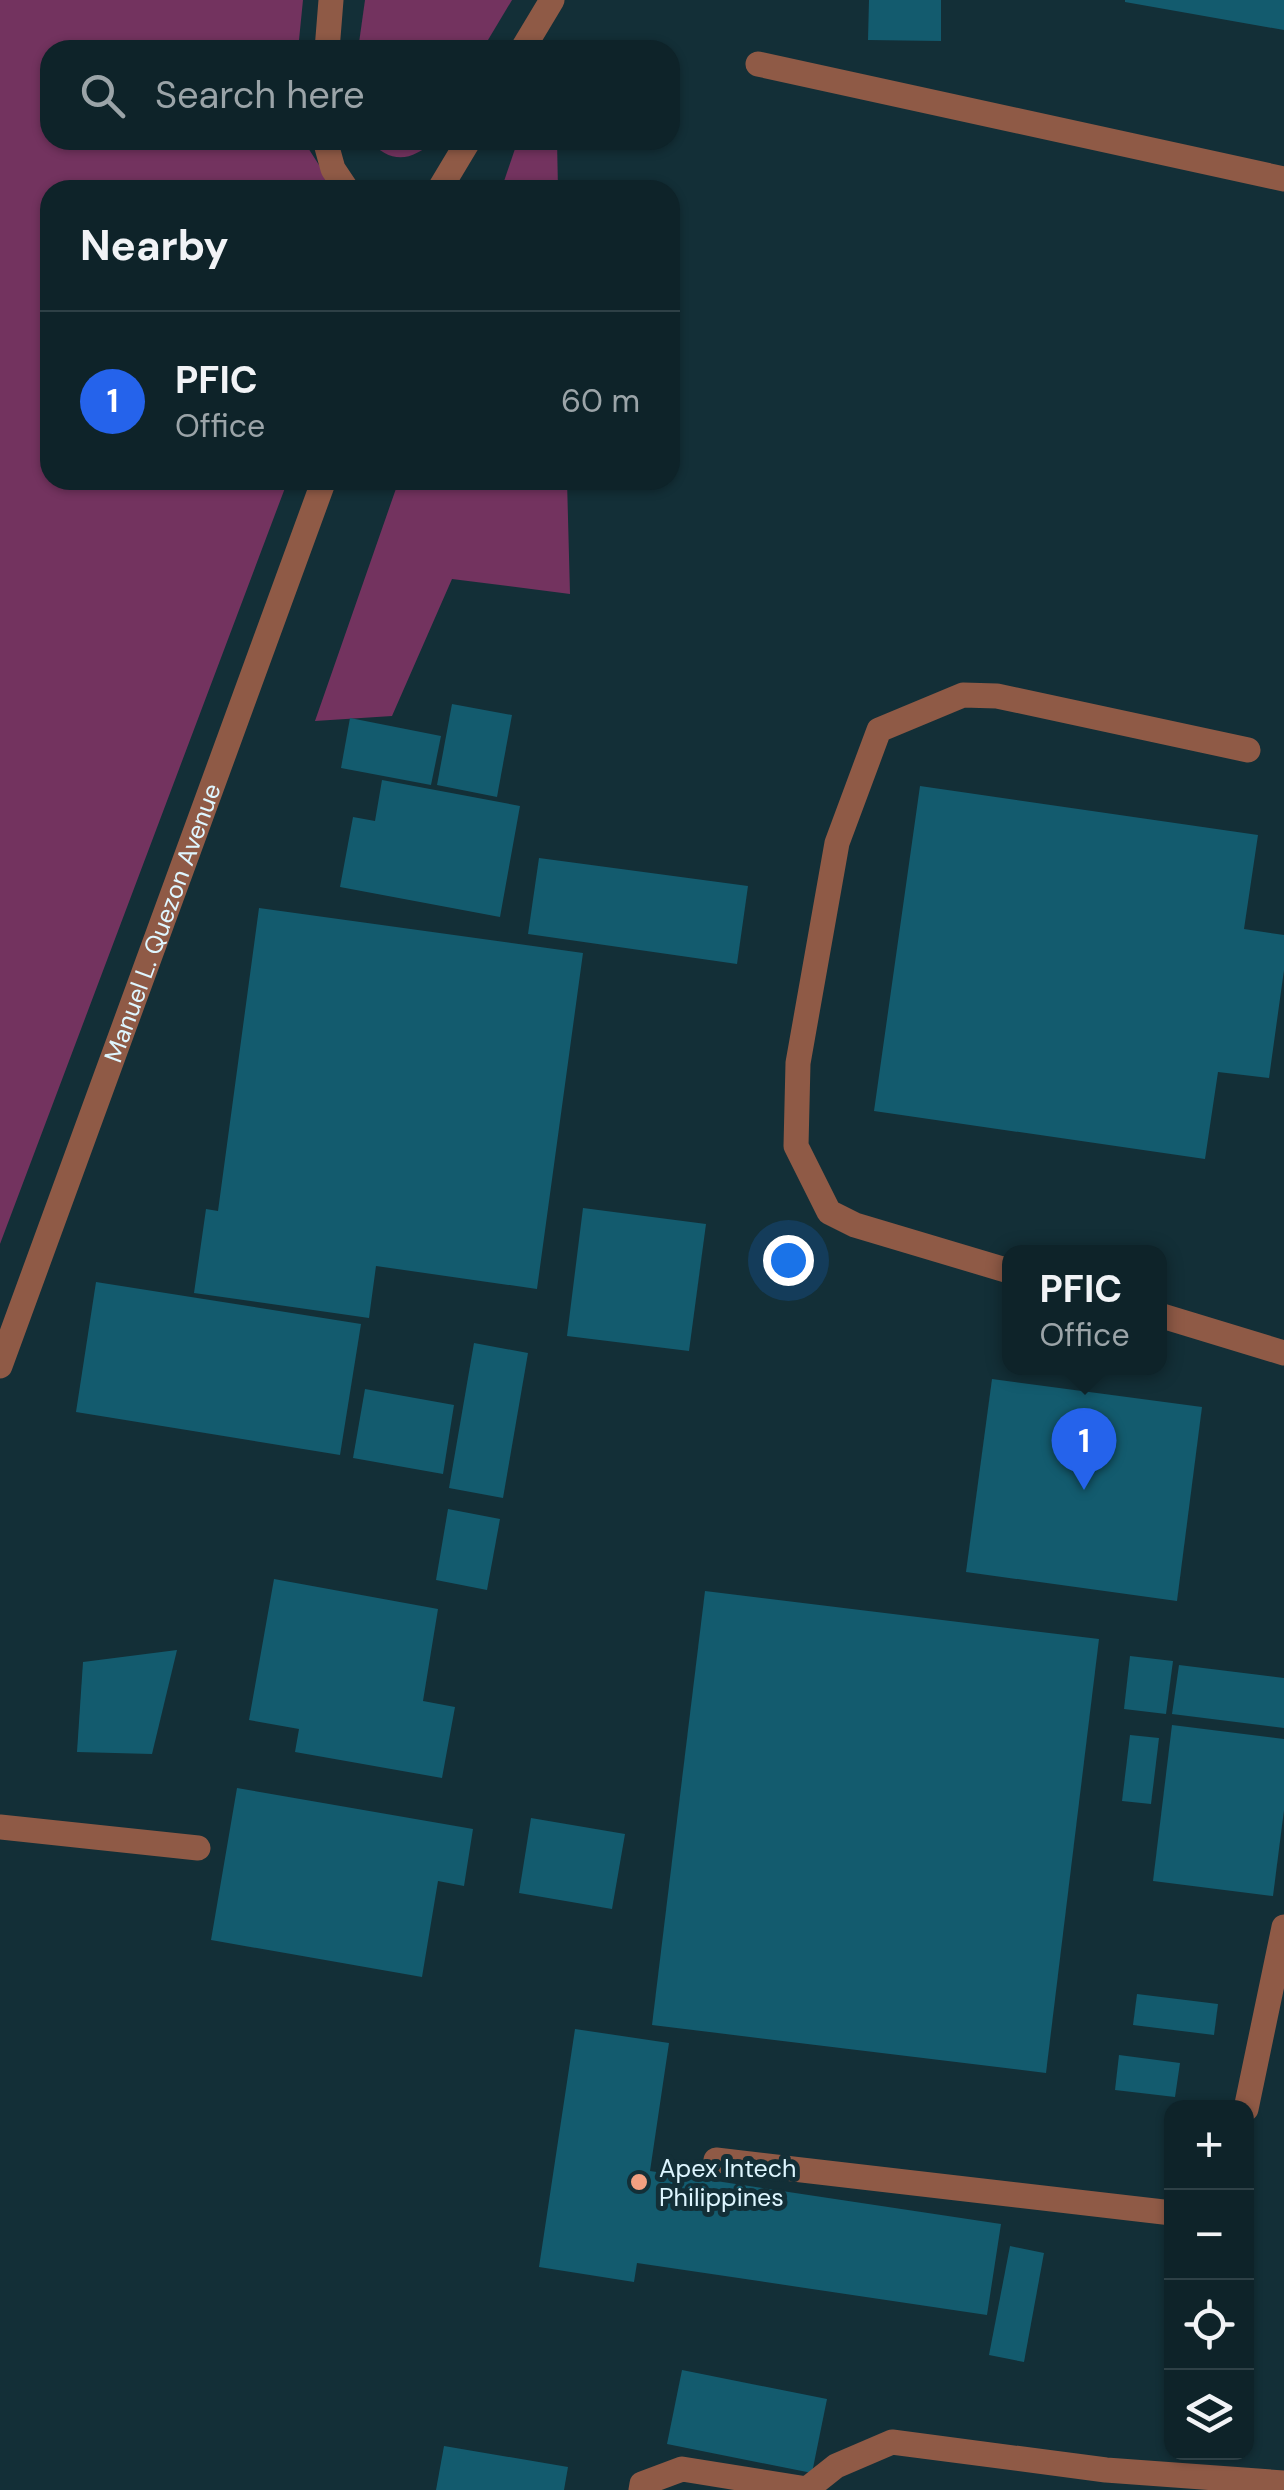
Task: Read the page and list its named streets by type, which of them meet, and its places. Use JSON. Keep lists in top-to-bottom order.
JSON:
{
  "streets": {
    "street": ["Manuel L. Quezon Avenue"]
  },
  "places": ["Apex Intech Philippines"],
  "page": {
    "search": "Search here",
    "heading": "Nearby",
    "list": [
      {
        "mark": "1",
        "name": "PFIC",
        "note": "Office",
        "value": "60 m"
      }
    ],
    "popup": ["PFIC", "Office"],
    "pins": "1",
    "map_buttons": ["+", "−"]
  }
}
